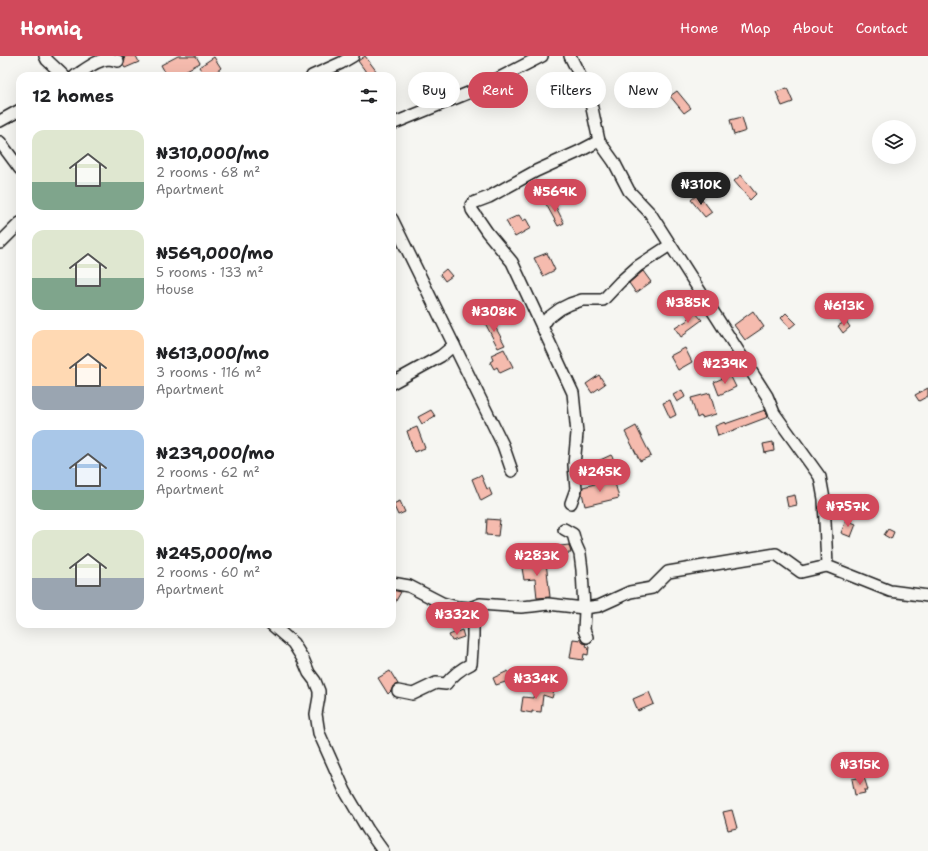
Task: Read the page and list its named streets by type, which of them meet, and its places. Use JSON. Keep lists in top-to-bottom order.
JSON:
{
  "page": {
    "header": "Homiq",
    "nav": [
      "Home",
      "Map",
      "About",
      "Contact"
    ],
    "chip": [
      "Buy",
      "Rent",
      "Filters",
      "New"
    ],
    "heading": "12 homes",
    "list": [
      {
        "name": "₦310,000/mo",
        "note": "2 rooms · 68 m² · Apartment"
      },
      {
        "name": "₦569,000/mo",
        "note": "5 rooms · 133 m² · House"
      },
      {
        "name": "₦613,000/mo",
        "note": "3 rooms · 116 m² · Apartment"
      },
      {
        "name": "₦239,000/mo",
        "note": "2 rooms · 62 m² · Apartment"
      },
      {
        "name": "₦245,000/mo",
        "note": "2 rooms · 60 m² · Apartment"
      }
    ],
    "price": [
      "₦310K",
      "₦569K",
      "₦385K",
      "₦613K",
      "₦308K",
      "₦239K",
      "₦245K",
      "₦757K",
      "₦283K",
      "₦332K",
      "₦334K",
      "₦315K"
    ]
  }
}
